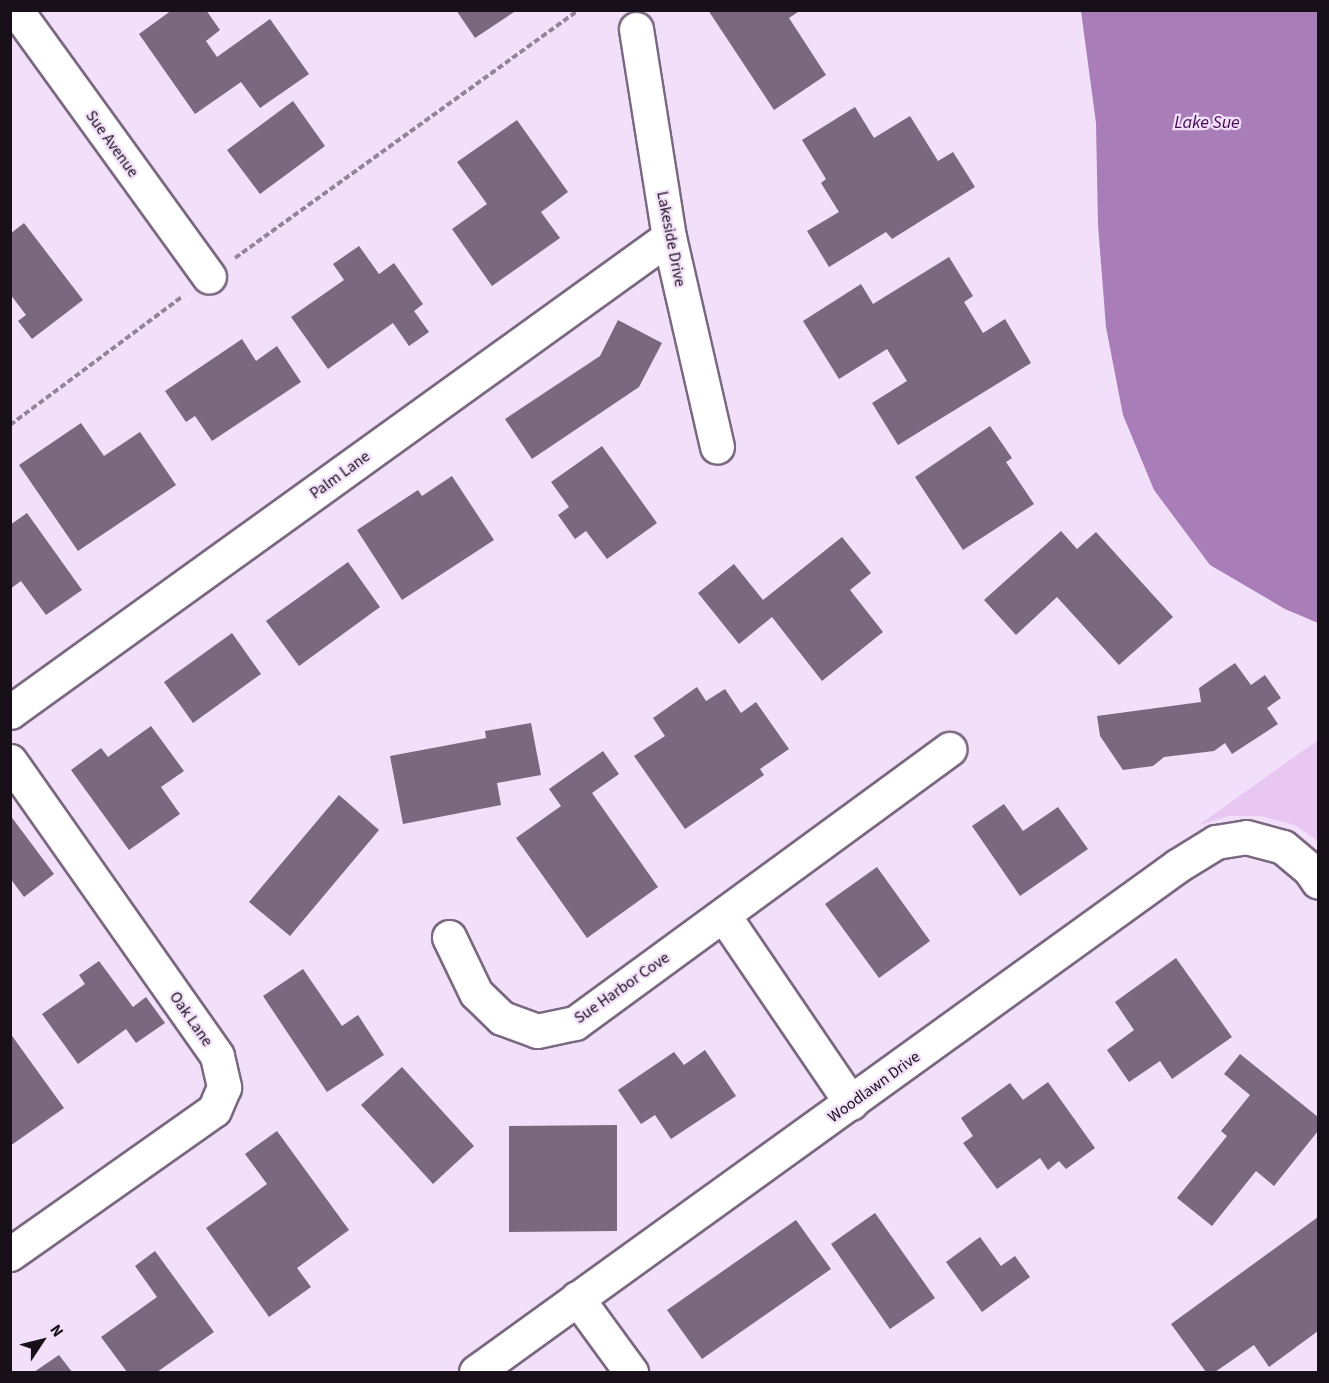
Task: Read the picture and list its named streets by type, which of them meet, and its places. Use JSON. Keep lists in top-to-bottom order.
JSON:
{
  "streets": {
    "street": [
      "Sue Avenue",
      "Lakeside Drive",
      "Palm Lane",
      "Sue Harbor Cove",
      "Oak Lane",
      "Woodlawn Drive"
    ]
  },
  "crossings": [
    ["Lakeside Drive", "Palm Lane"]
  ],
  "water": ["Lake Sue"],
  "north": "top right"
}
